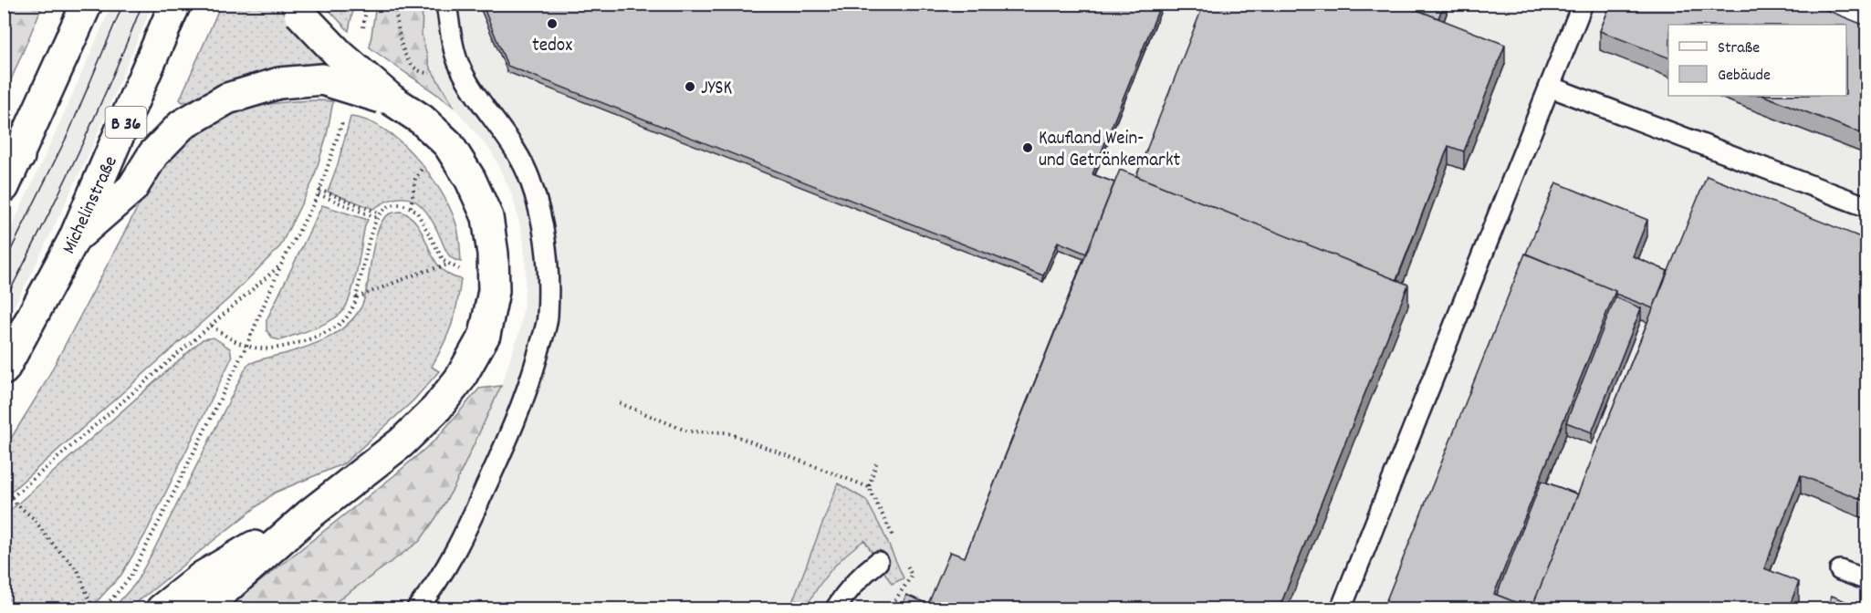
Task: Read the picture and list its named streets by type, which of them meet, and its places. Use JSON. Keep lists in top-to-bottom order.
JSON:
{
  "streets": {
    "main road": ["B 36", "Michelinstraße"]
  },
  "places": ["tedox", "JYSK", "Kaufland Wein- und Getränkemarkt"],
  "legend": ["Straße", "Gebäude"]
}
